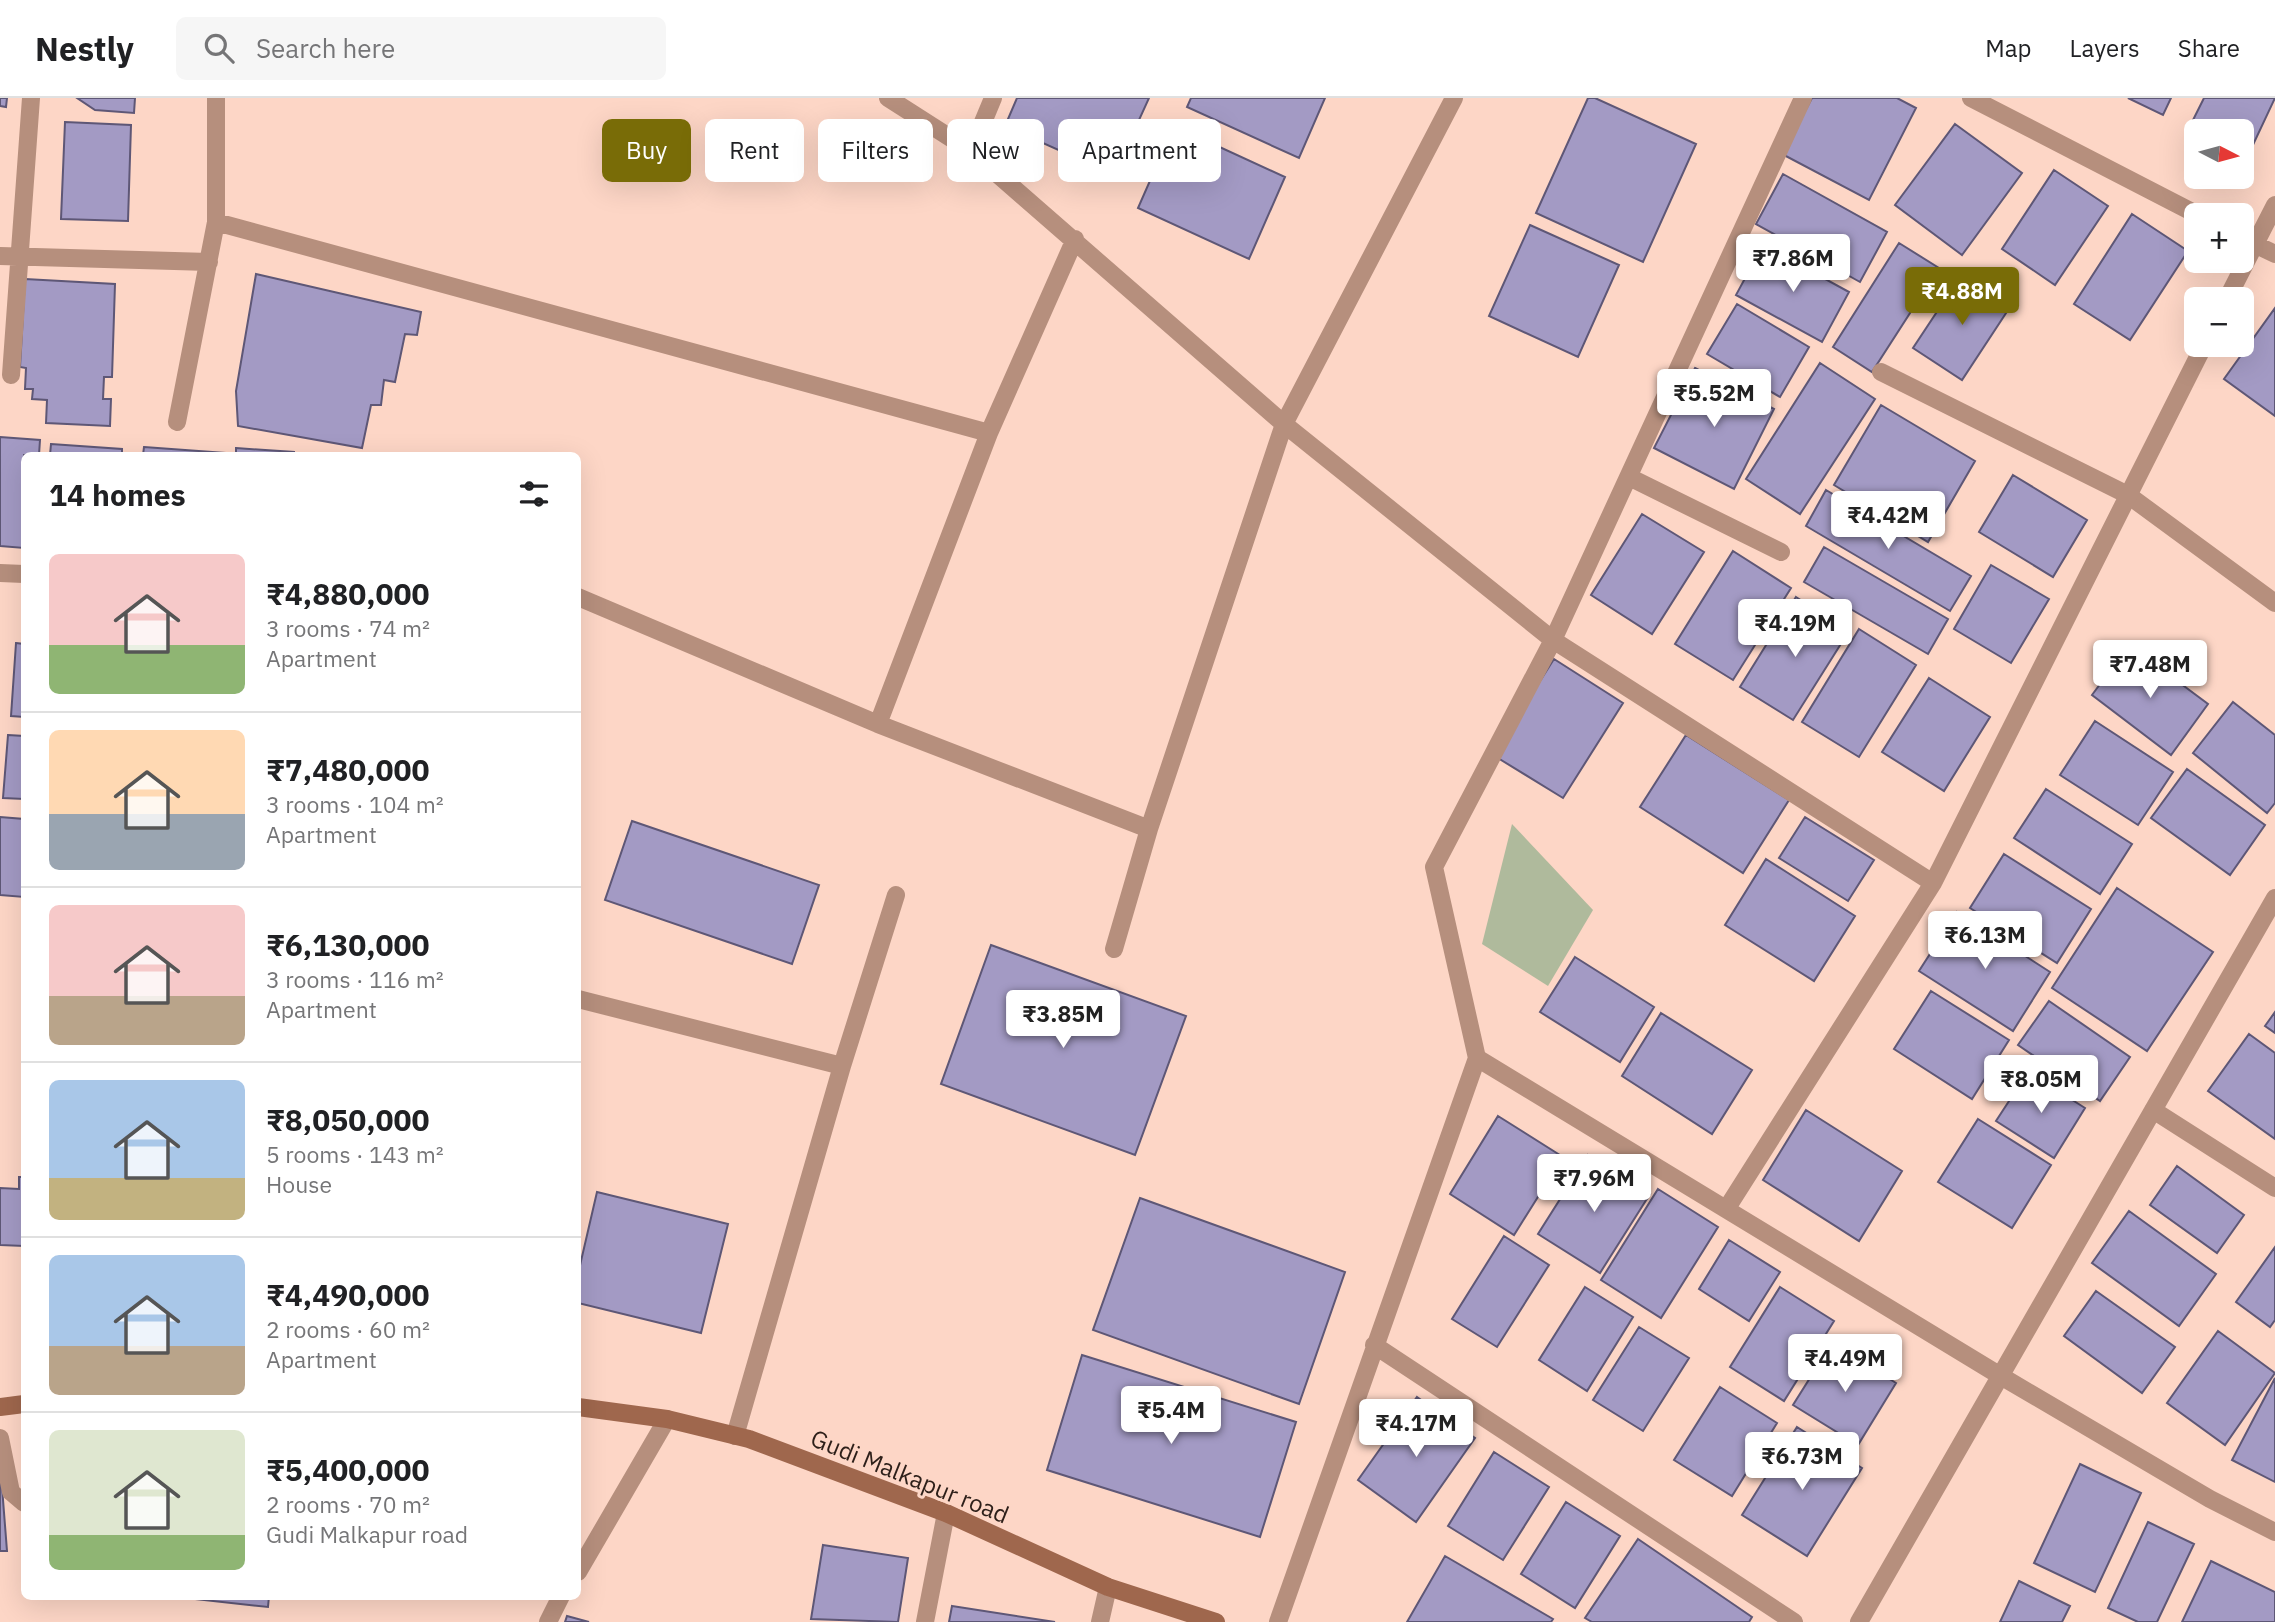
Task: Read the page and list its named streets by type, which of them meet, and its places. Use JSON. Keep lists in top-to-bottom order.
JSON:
{
  "streets": {
    "street": ["Gudi Malkapur road"]
  },
  "north": "right",
  "page": {
    "header": "Nestly",
    "search": "Search here",
    "nav": ["Map", "Layers", "Share"],
    "map_buttons": ["+", "−"],
    "chip": [
      "Buy",
      "Rent",
      "Filters",
      "New",
      "Apartment"
    ],
    "price": [
      "₹7.86M",
      "₹4.88M",
      "₹5.52M",
      "₹4.42M",
      "₹4.19M",
      "₹7.48M",
      "₹6.13M",
      "₹3.85M",
      "₹8.05M",
      "₹7.96M",
      "₹4.49M",
      "₹5.4M",
      "₹4.17M",
      "₹6.73M"
    ],
    "heading": "14 homes",
    "list": [
      {
        "name": "₹4,880,000",
        "note": "3 rooms · 74 m² · Apartment"
      },
      {
        "name": "₹7,480,000",
        "note": "3 rooms · 104 m² · Apartment"
      },
      {
        "name": "₹6,130,000",
        "note": "3 rooms · 116 m² · Apartment"
      },
      {
        "name": "₹8,050,000",
        "note": "5 rooms · 143 m² · House"
      },
      {
        "name": "₹4,490,000",
        "note": "2 rooms · 60 m² · Apartment"
      },
      {
        "name": "₹5,400,000",
        "note": "2 rooms · 70 m² · Gudi Malkapur road"
      }
    ]
  }
}
